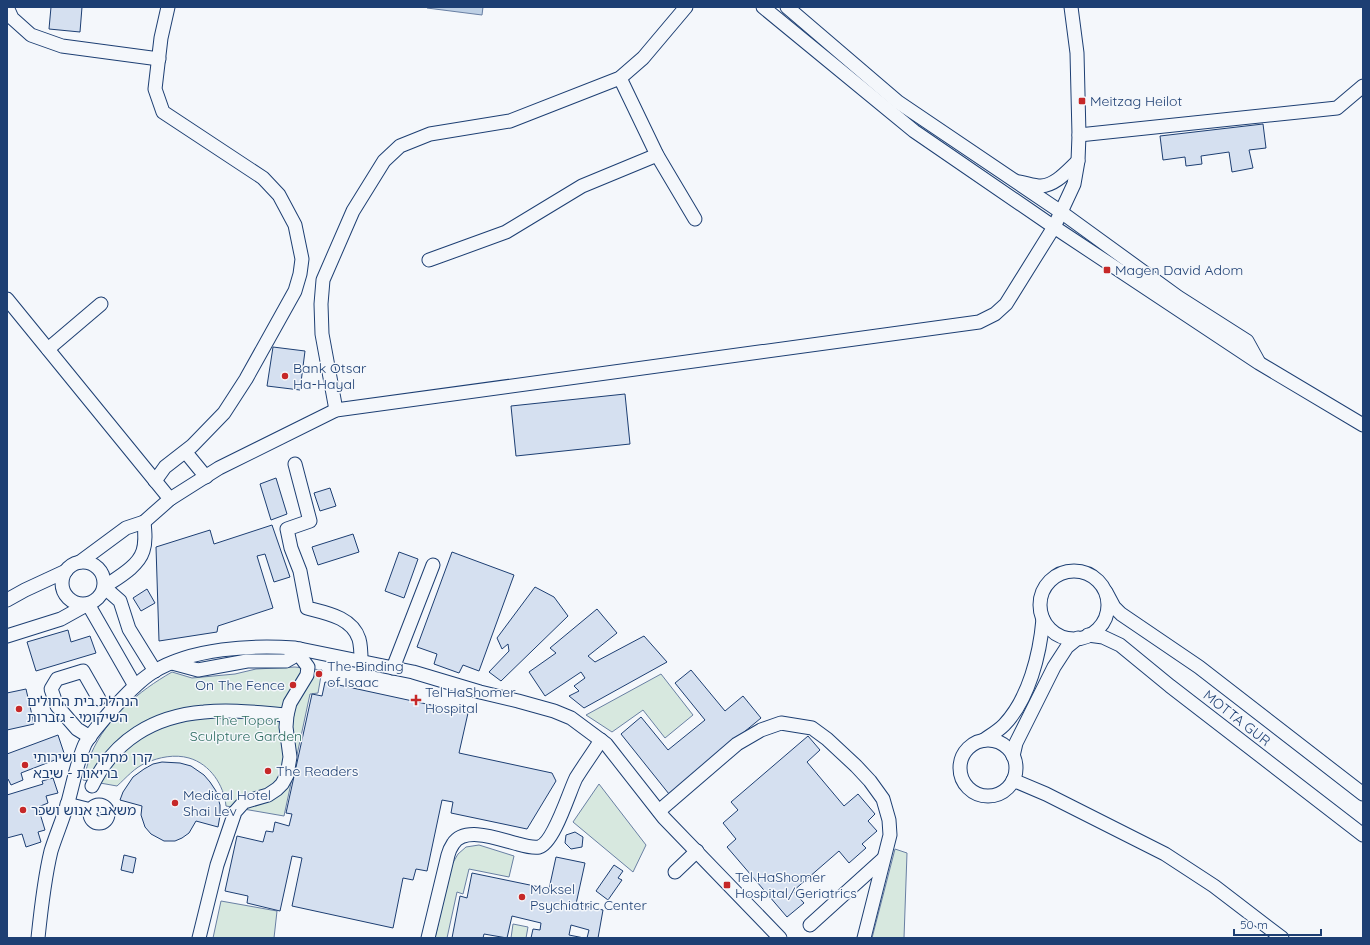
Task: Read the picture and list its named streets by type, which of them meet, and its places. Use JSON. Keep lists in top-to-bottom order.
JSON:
{
  "streets": {
    "street": ["MOTTA GUR"]
  },
  "parks": ["The Topor Sculpture Garden"],
  "places": {
    "transit": ["Meitzag Heilot", "Magen David Adom", "Tel HaShomer Hospital/Geriatrics"],
    "other": [
      "Bank Otsar Ha-Hayal",
      "The Binding of Isaac",
      "On The Fence",
      "הנהלת בית החולים השיקומי - גזברות",
      "קרן מחקרים ושירותי בריאות - שיבא",
      "The Readers",
      "Medical Hotel Shai Lev",
      "משאבי אנוש ושכר",
      "Moksel Psychiatric Center"
    ],
    "health": ["Tel HaShomer Hospital"]
  },
  "scale_bar": "50 m"
}
